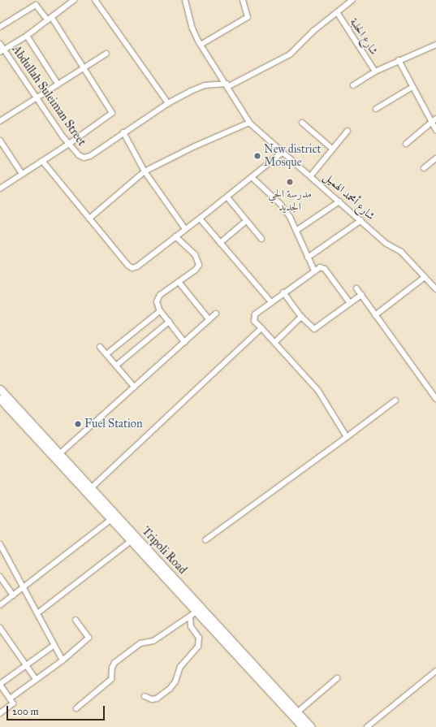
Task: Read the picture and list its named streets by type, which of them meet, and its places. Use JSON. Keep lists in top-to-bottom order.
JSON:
{
  "streets": {
    "highway": ["Tripoli Road"],
    "street": ["شارع الحلبة", "Abdullah Suleiman Street", "شارع أمحمد الهميل"]
  },
  "places": ["New district Mosque", "مدرسة الحي الجديد", "Fuel Station"],
  "scale_bar": "200 m"
}
